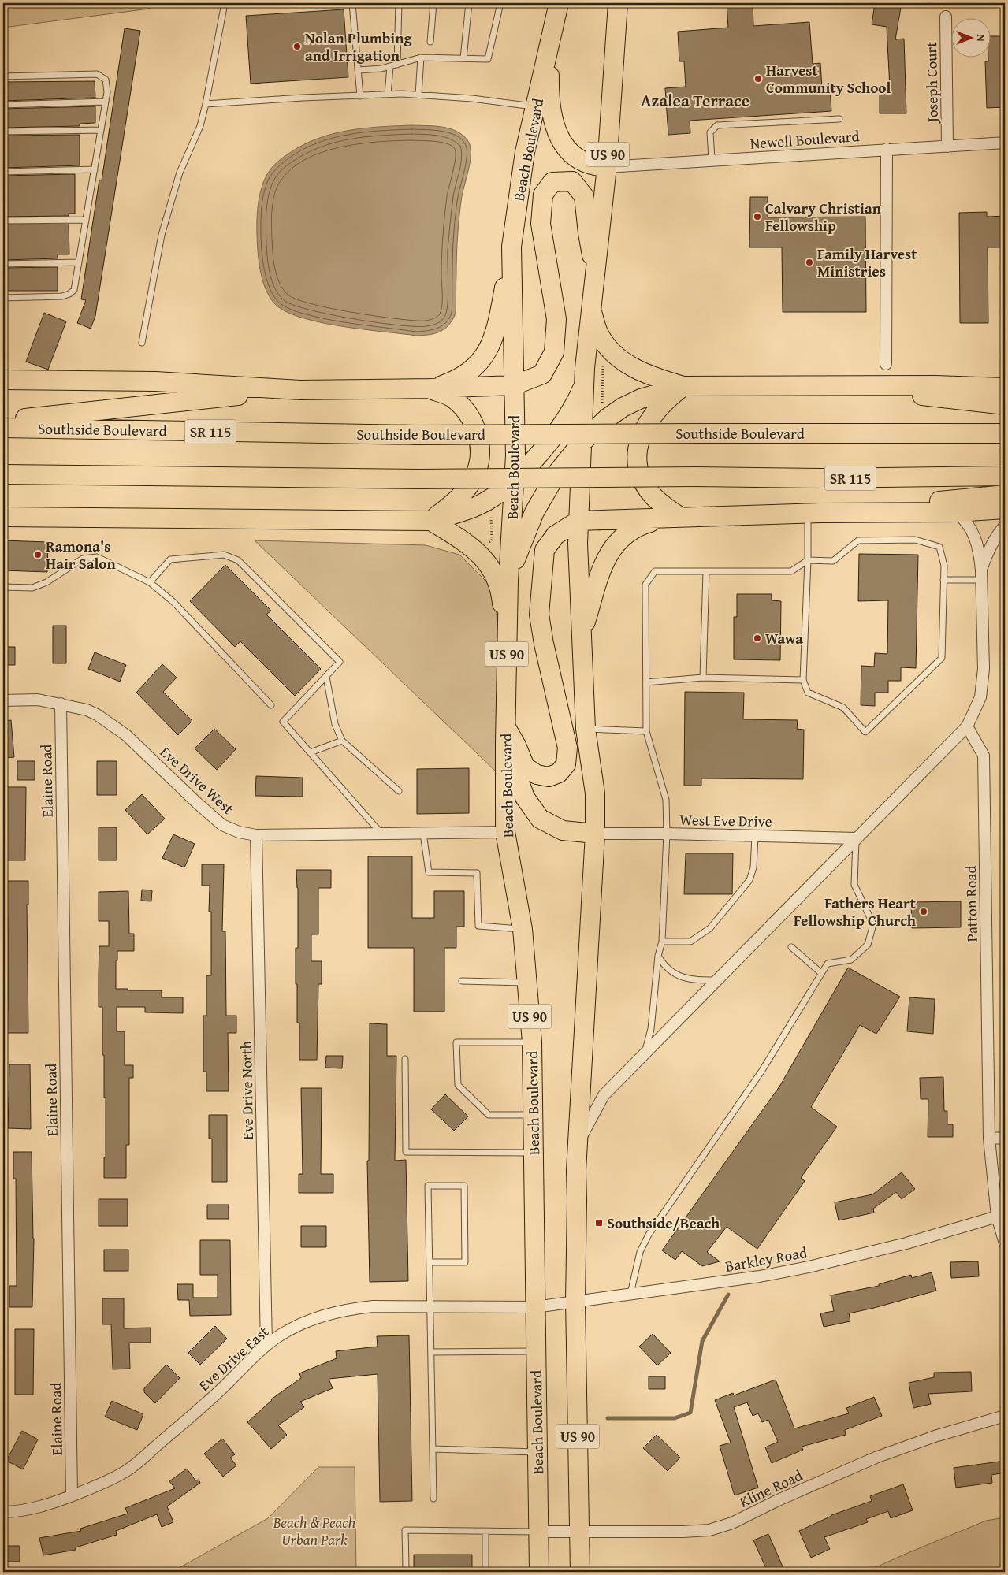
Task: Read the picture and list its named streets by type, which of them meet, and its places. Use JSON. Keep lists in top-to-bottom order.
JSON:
{
  "streets": {
    "highway": [
      "Beach Boulevard",
      "US 90",
      "Southside Boulevard",
      "SR 115"
    ],
    "street": [
      "Joseph Court",
      "Newell Boulevard",
      "Eve Drive West",
      "Elaine Road",
      "West Eve Drive",
      "Patton Road",
      "Eve Drive North",
      "Barkley Road",
      "Eve Drive East",
      "Kline Road"
    ]
  },
  "crossings": [
    ["Joseph Court", "Newell Boulevard"],
    ["Newell Boulevard", "US 90"],
    ["Beach Boulevard", "Eve Drive West"],
    ["Beach Boulevard", "Barkley Road"],
    ["Beach Boulevard", "Eve Drive East"],
    ["Beach Boulevard", "Kline Road"],
    ["US 90", "West Eve Drive"],
    ["US 90", "Barkley Road"],
    ["US 90", "Kline Road"],
    ["Eve Drive West", "Elaine Road"],
    ["Eve Drive West", "Eve Drive North"],
    ["Elaine Road", "Eve Drive East"],
    ["Patton Road", "Barkley Road"],
    ["Eve Drive North", "Eve Drive East"],
    ["Barkley Road", "Eve Drive East"]
  ],
  "districts": ["Azalea Terrace"],
  "parks": ["Beach & Peach Urban Park"],
  "places": {
    "other": [
      "Nolan Plumbing and Irrigation",
      "Harvest Community School",
      "Calvary Christian Fellowship",
      "Family Harvest Ministries",
      "Ramona's Hair Salon",
      "Wawa",
      "Fathers Heart Fellowship Church"
    ],
    "transit": ["Southside/Beach"]
  },
  "north": "right"
}
